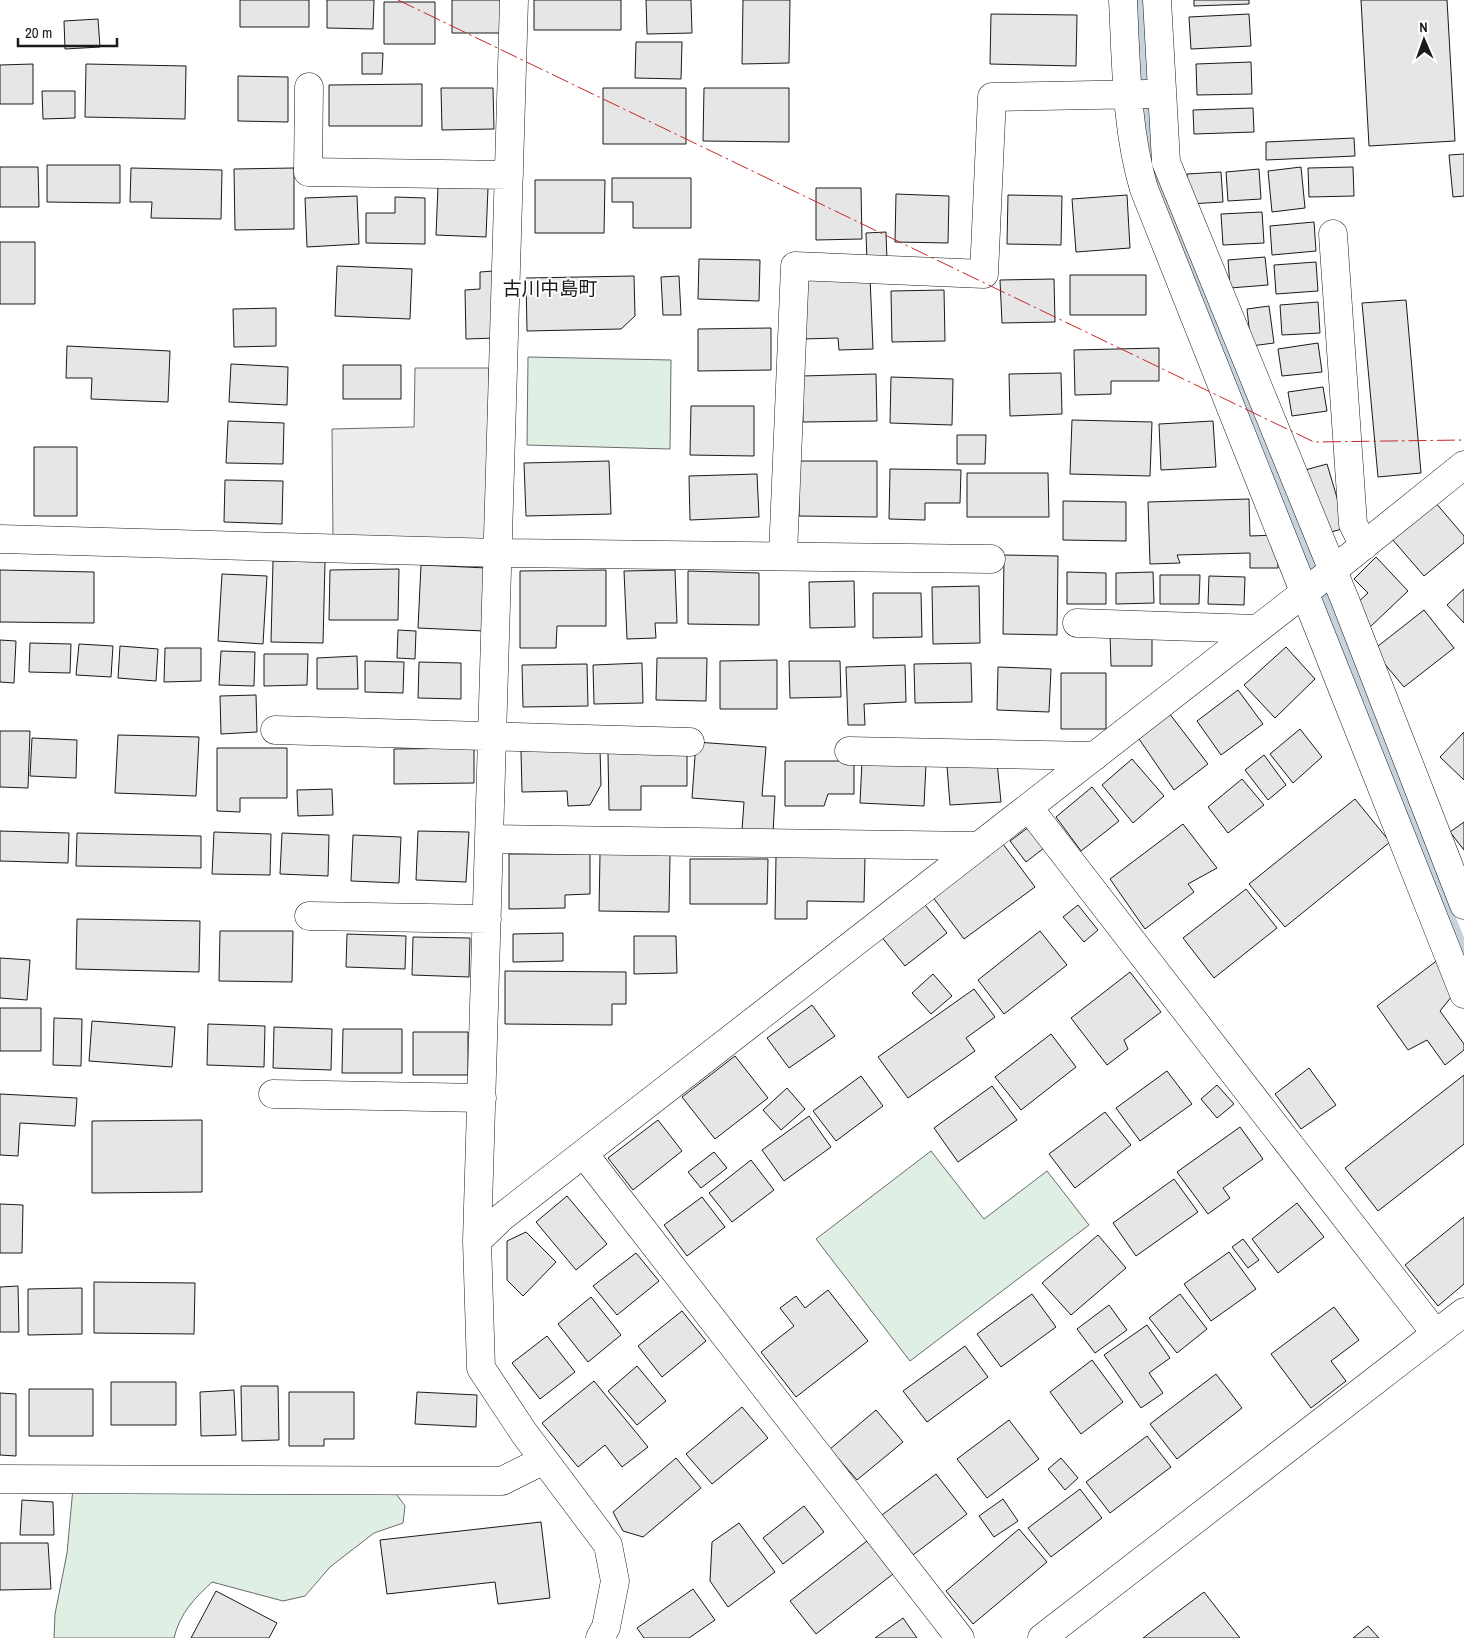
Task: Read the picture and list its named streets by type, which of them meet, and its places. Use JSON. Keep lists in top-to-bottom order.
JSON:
{
  "districts": ["古川中島町"],
  "scale_bar": "20 m",
  "north": "top"
}
